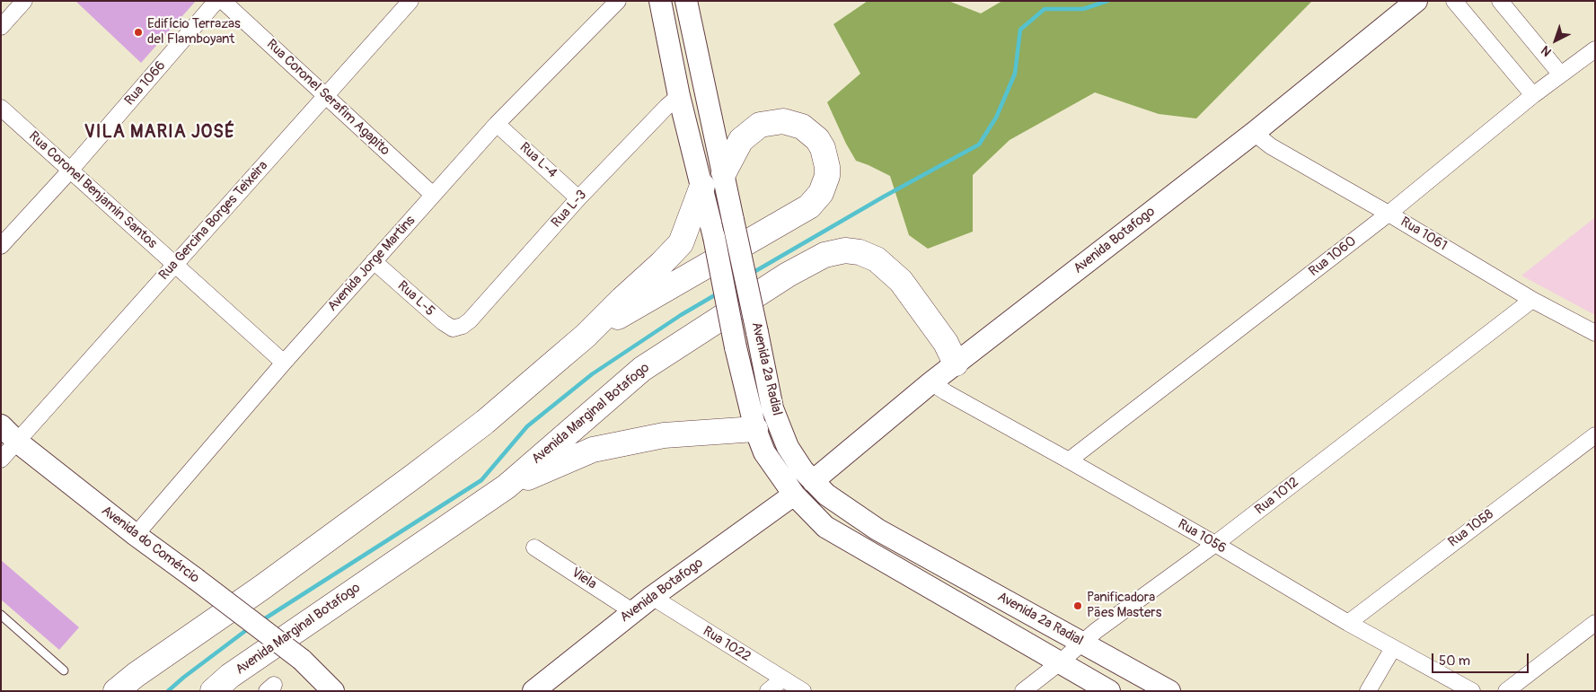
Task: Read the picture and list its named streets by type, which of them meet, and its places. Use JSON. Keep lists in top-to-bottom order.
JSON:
{
  "streets": {
    "main road": [
      "Avenida Botafogo",
      "Avenida 2ª Radial",
      "Avenida Marginal Botafogo",
      "Avenida do Comércio"
    ],
    "street": [
      "Rua 1066",
      "Rua Coronel Serafim Agapito",
      "Rua L-4",
      "Rua Coronel Benjamin Santos",
      "Rua L-3",
      "Rua Gercina Borges Teixeira",
      "Rua 1061",
      "Rua 1060",
      "Avenida Jorge Martins",
      "Rua L-5",
      "Rua 1012",
      "Rua 1058",
      "Rua 1056",
      "Viela",
      "Rua 1022"
    ]
  },
  "crossings": [
    ["Rua 1066", "Rua Coronel Benjamin Santos"],
    ["Rua Coronel Serafim Agapito", "Rua Gercina Borges Teixeira"],
    ["Rua Coronel Serafim Agapito", "Avenida Jorge Martins"],
    ["Rua L-4", "Rua L-3"],
    ["Rua L-4", "Avenida Jorge Martins"],
    ["Rua Coronel Benjamin Santos", "Rua Gercina Borges Teixeira"],
    ["Rua Coronel Benjamin Santos", "Avenida Jorge Martins"],
    ["Rua L-3", "Rua L-5"],
    ["Rua L-3", "Avenida 2ª Radial"],
    ["Rua Gercina Borges Teixeira", "Avenida do Comércio"],
    ["Rua 1061", "Avenida Botafogo"],
    ["Rua 1061", "Rua 1060"],
    ["Rua 1061", "Rua 1012"],
    ["Avenida Botafogo", "Avenida 2ª Radial"],
    ["Avenida Botafogo", "Avenida Marginal Botafogo"],
    ["Avenida Botafogo", "Rua 1056"],
    ["Avenida Botafogo", "Viela"],
    ["Avenida Botafogo", "Rua 1022"],
    ["Rua 1060", "Rua 1056"],
    ["Avenida Jorge Martins", "Rua L-5"],
    ["Avenida Jorge Martins", "Avenida do Comércio"],
    ["Avenida 2ª Radial", "Rua 1012"],
    ["Rua 1012", "Rua 1056"],
    ["Rua 1058", "Rua 1056"]
  ],
  "districts": ["VILA MARIA JOSÉ"],
  "places": ["Edifício Terrazas del Flamboyant", "Panificadora Pães Masters"],
  "scale_bar": "50 m",
  "north": "bottom left"
}
